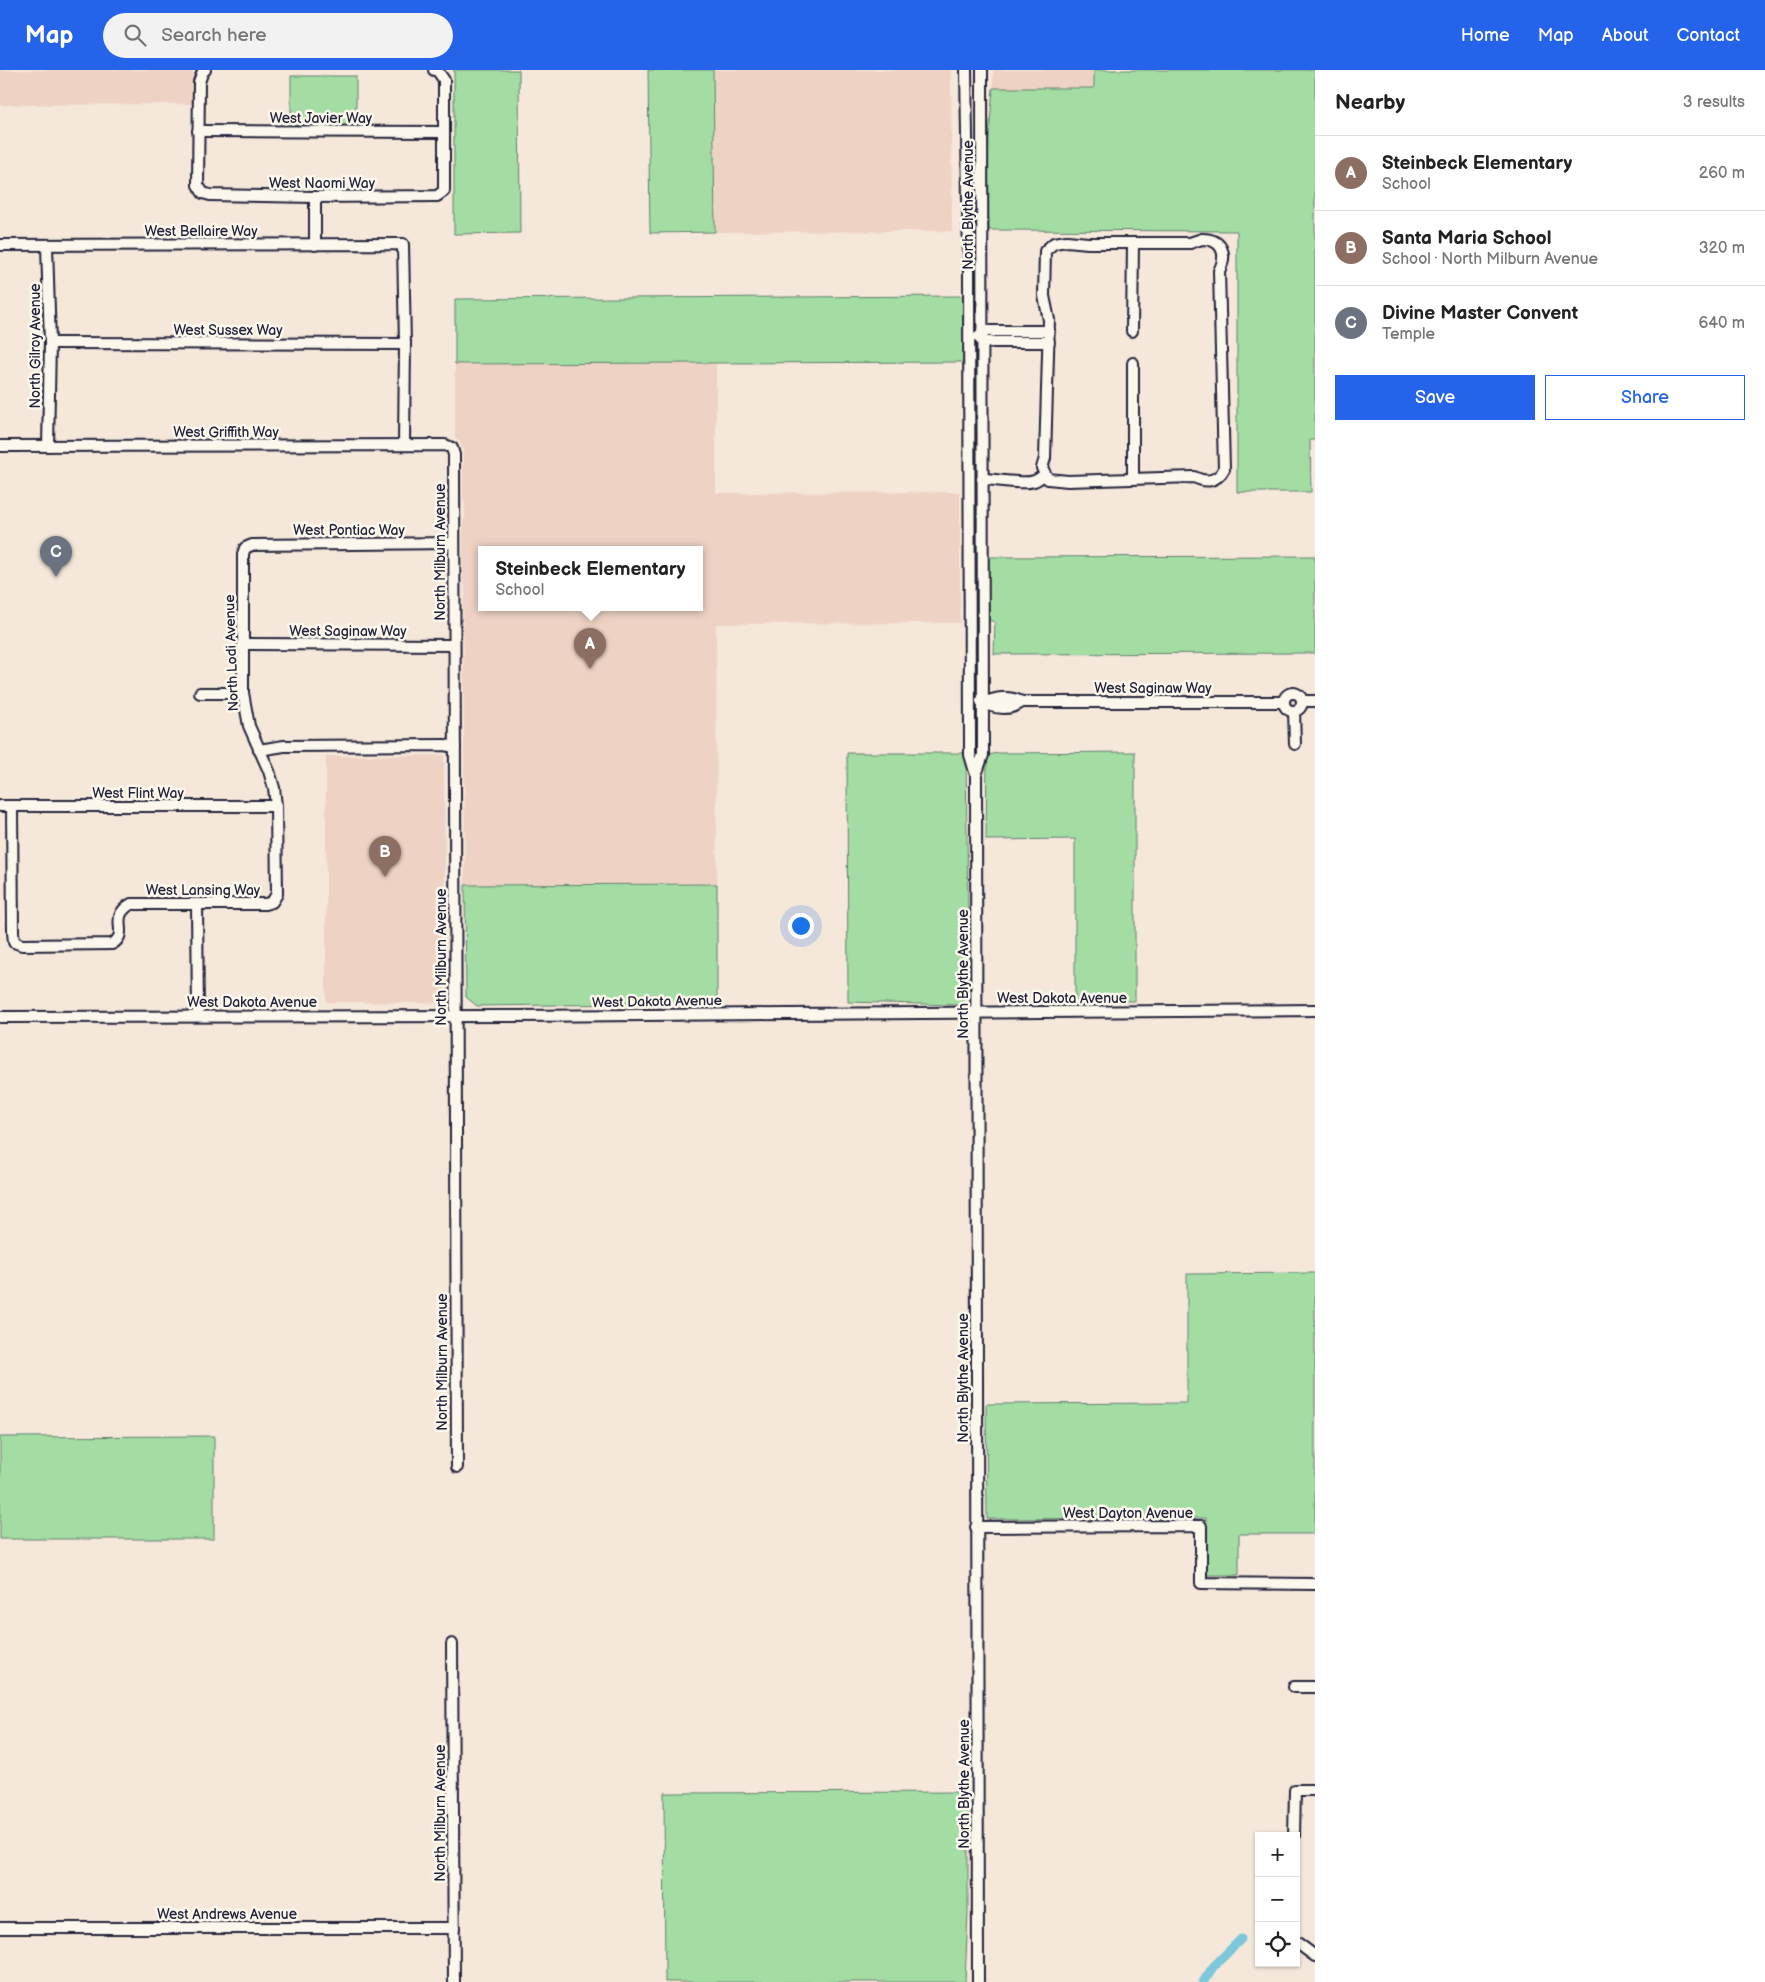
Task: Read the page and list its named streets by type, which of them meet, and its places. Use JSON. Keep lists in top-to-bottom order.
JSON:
{
  "streets": {
    "street": [
      "West Javier Way",
      "West Naomi Way",
      "North Blythe Avenue",
      "West Bellaire Way",
      "West Sussex Way",
      "North Gilroy Avenue",
      "West Griffith Way",
      "West Pontiac Way",
      "North Milburn Avenue",
      "West Saginaw Way",
      "North Lodi Avenue",
      "West Flint Way",
      "West Lansing Way",
      "West Dakota Avenue",
      "West Dayton Avenue",
      "West Andrews Avenue"
    ]
  },
  "crossings": [
    ["West Javier Way", "West Naomi Way"],
    ["North Blythe Avenue", "West Saginaw Way"],
    ["North Blythe Avenue", "West Dakota Avenue"],
    ["North Blythe Avenue", "West Dayton Avenue"],
    ["West Bellaire Way", "West Sussex Way"],
    ["West Bellaire Way", "North Gilroy Avenue"],
    ["West Sussex Way", "North Gilroy Avenue"],
    ["North Gilroy Avenue", "West Griffith Way"],
    ["West Griffith Way", "North Milburn Avenue"],
    ["West Pontiac Way", "North Milburn Avenue"],
    ["West Pontiac Way", "North Lodi Avenue"],
    ["North Milburn Avenue", "West Saginaw Way"],
    ["North Milburn Avenue", "West Dakota Avenue"],
    ["North Milburn Avenue", "West Andrews Avenue"],
    ["West Saginaw Way", "North Lodi Avenue"],
    ["North Lodi Avenue", "West Flint Way"],
    ["North Lodi Avenue", "West Lansing Way"],
    ["West Flint Way", "West Lansing Way"]
  ],
  "page": {
    "header": "Map",
    "search": "Search here",
    "nav": [
      "Home",
      "Map",
      "About",
      "Contact"
    ],
    "heading": ["Nearby", "3 results"],
    "list": [
      {
        "mark": "A",
        "name": "Steinbeck Elementary",
        "note": "School",
        "value": "260 m"
      },
      {
        "mark": "B",
        "name": "Santa Maria School",
        "note": "School · North Milburn Avenue",
        "value": "320 m"
      },
      {
        "mark": "C",
        "name": "Divine Master Convent",
        "note": "Temple",
        "value": "640 m"
      }
    ],
    "buttons": ["Save", "Share"],
    "pins": ["C", "A", "B"],
    "popup": ["Steinbeck Elementary", "School"],
    "map_buttons": ["+", "−"]
  }
}
